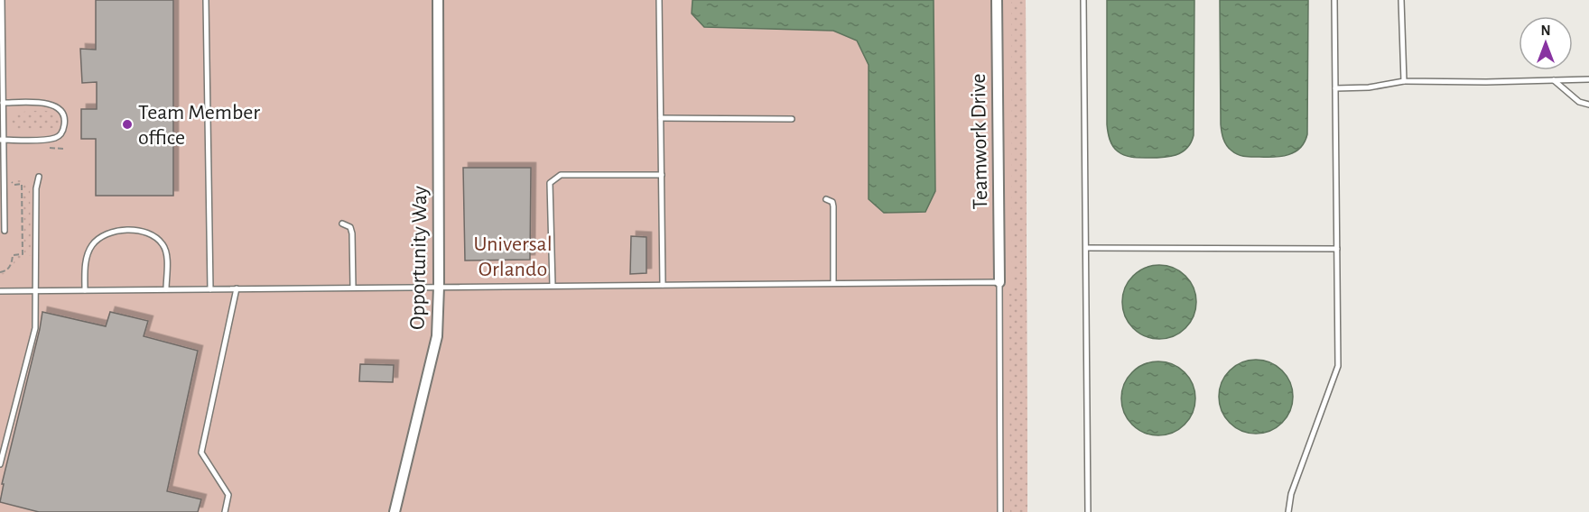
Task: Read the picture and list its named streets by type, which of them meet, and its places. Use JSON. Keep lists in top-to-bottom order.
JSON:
{
  "streets": {
    "street": ["Teamwork Drive", "Opportunity Way"]
  },
  "parks": ["Universal Orlando"],
  "places": ["Team Member office"],
  "north": "top"
}
